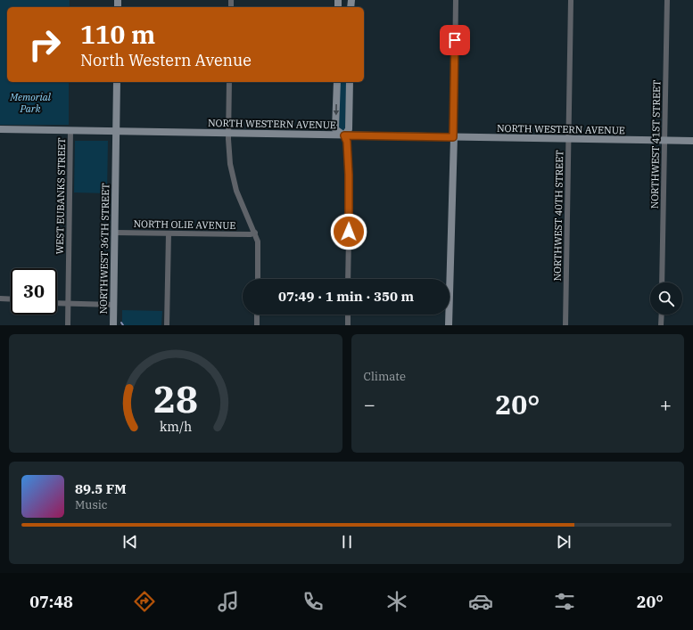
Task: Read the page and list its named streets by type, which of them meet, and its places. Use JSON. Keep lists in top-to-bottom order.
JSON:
{
  "streets": {
    "street": [
      "NORTH WESTERN AVENUE",
      "NORTHWEST 41ST STREET",
      "WEST EUBANKS STREET",
      "NORTHWEST 40TH STREET",
      "NORTH OLIE AVENUE",
      "NORTHWEST 36TH STREET"
    ]
  },
  "crossings": [
    ["NORTH WESTERN AVENUE", "NORTHWEST 41ST STREET"],
    ["NORTH WESTERN AVENUE", "WEST EUBANKS STREET"],
    ["NORTH WESTERN AVENUE", "NORTHWEST 40TH STREET"],
    ["NORTH WESTERN AVENUE", "NORTHWEST 36TH STREET"],
    ["NORTH OLIE AVENUE", "NORTHWEST 36TH STREET"]
  ],
  "parks": ["Memorial Park"],
  "page": {
    "turn": ["110 m", "North Western Avenue"],
    "limit": "30",
    "trip": "07:49 · 1 min · 350 m",
    "tile": "Climate",
    "heat": ["−", "20°", "+"],
    "song": ["89.5 FM", "Music"],
    "tabs": ["07:48", "20°"],
    "gauge": ["28", "km/h"]
  }
}
